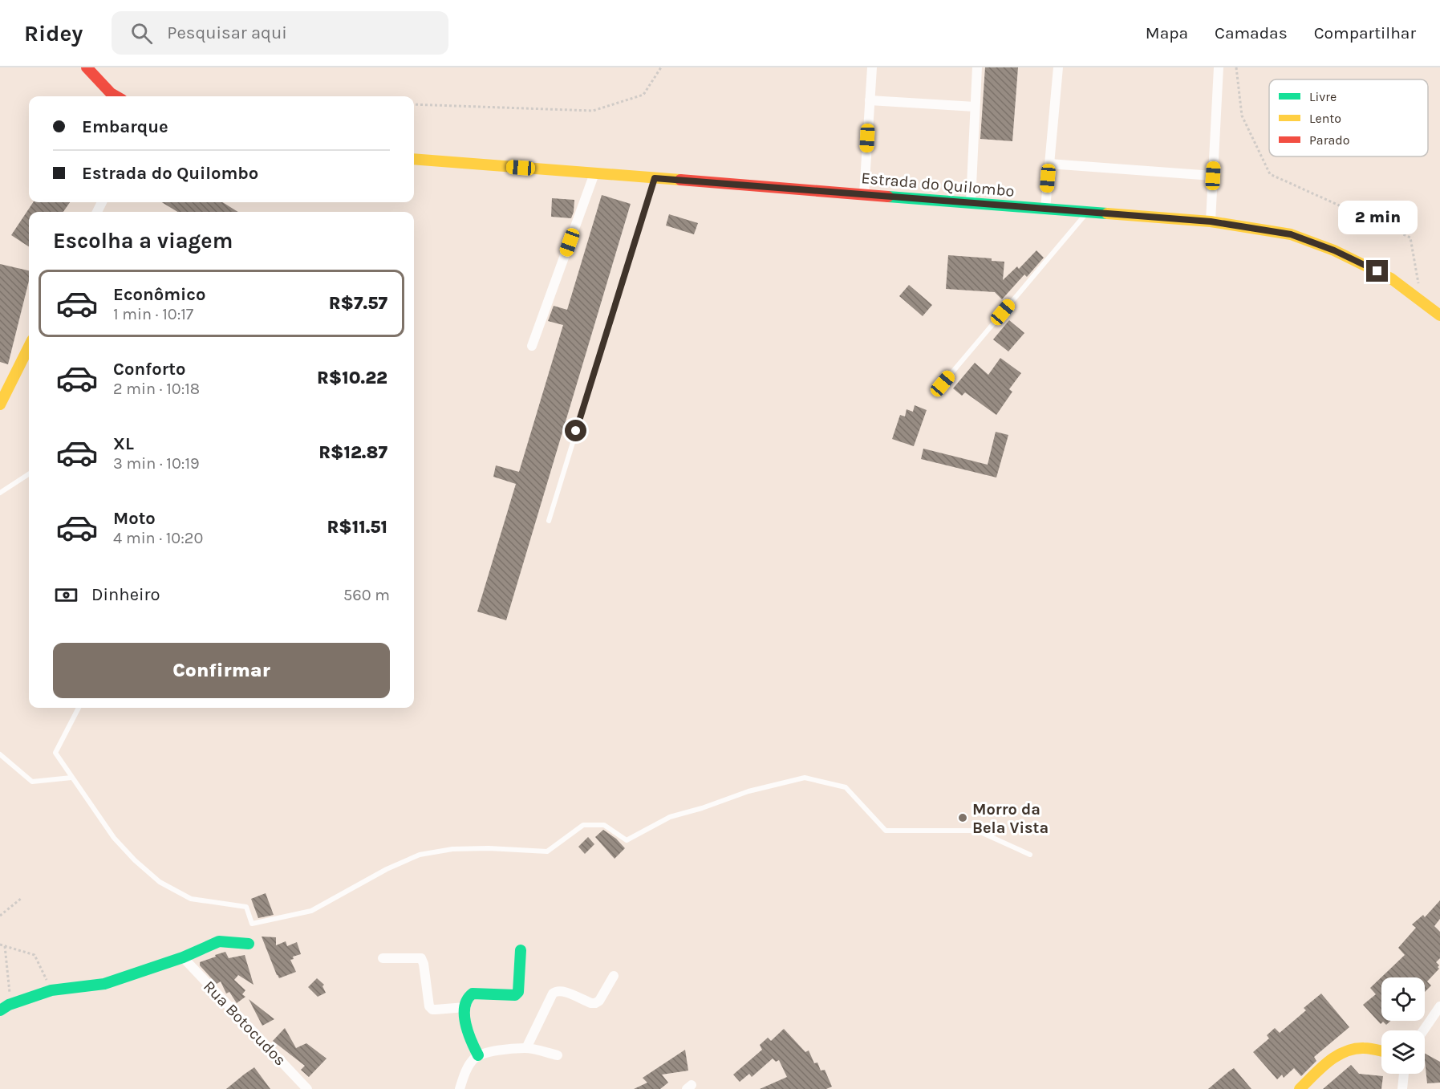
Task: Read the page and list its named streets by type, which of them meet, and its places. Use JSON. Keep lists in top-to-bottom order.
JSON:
{
  "streets": {
    "street": ["Estrada do Quilombo", "Rua Botocudos"]
  },
  "places": ["Morro da Bela Vista"],
  "legend": ["Livre", "Lento", "Parado"],
  "page": {
    "header": "Ridey",
    "search": "Pesquisar aqui",
    "nav": ["Mapa", "Camadas", "Compartilhar"],
    "banner": ["Embarque", "Estrada do Quilombo"],
    "bubble": "2 min",
    "heading": "Escolha a viagem",
    "list": [
      {
        "name": "Econômico",
        "note": "1 min · 10:17",
        "value": "R$7.57"
      },
      {
        "name": "Conforto",
        "note": "2 min · 10:18",
        "value": "R$10.22"
      },
      {
        "name": "XL",
        "note": "3 min · 10:19",
        "value": "R$12.87"
      },
      {
        "name": "Moto",
        "note": "4 min · 10:20",
        "value": "R$11.51"
      }
    ],
    "pay": ["Dinheiro", "560 m"],
    "buttons": "Confirmar"
  }
}
